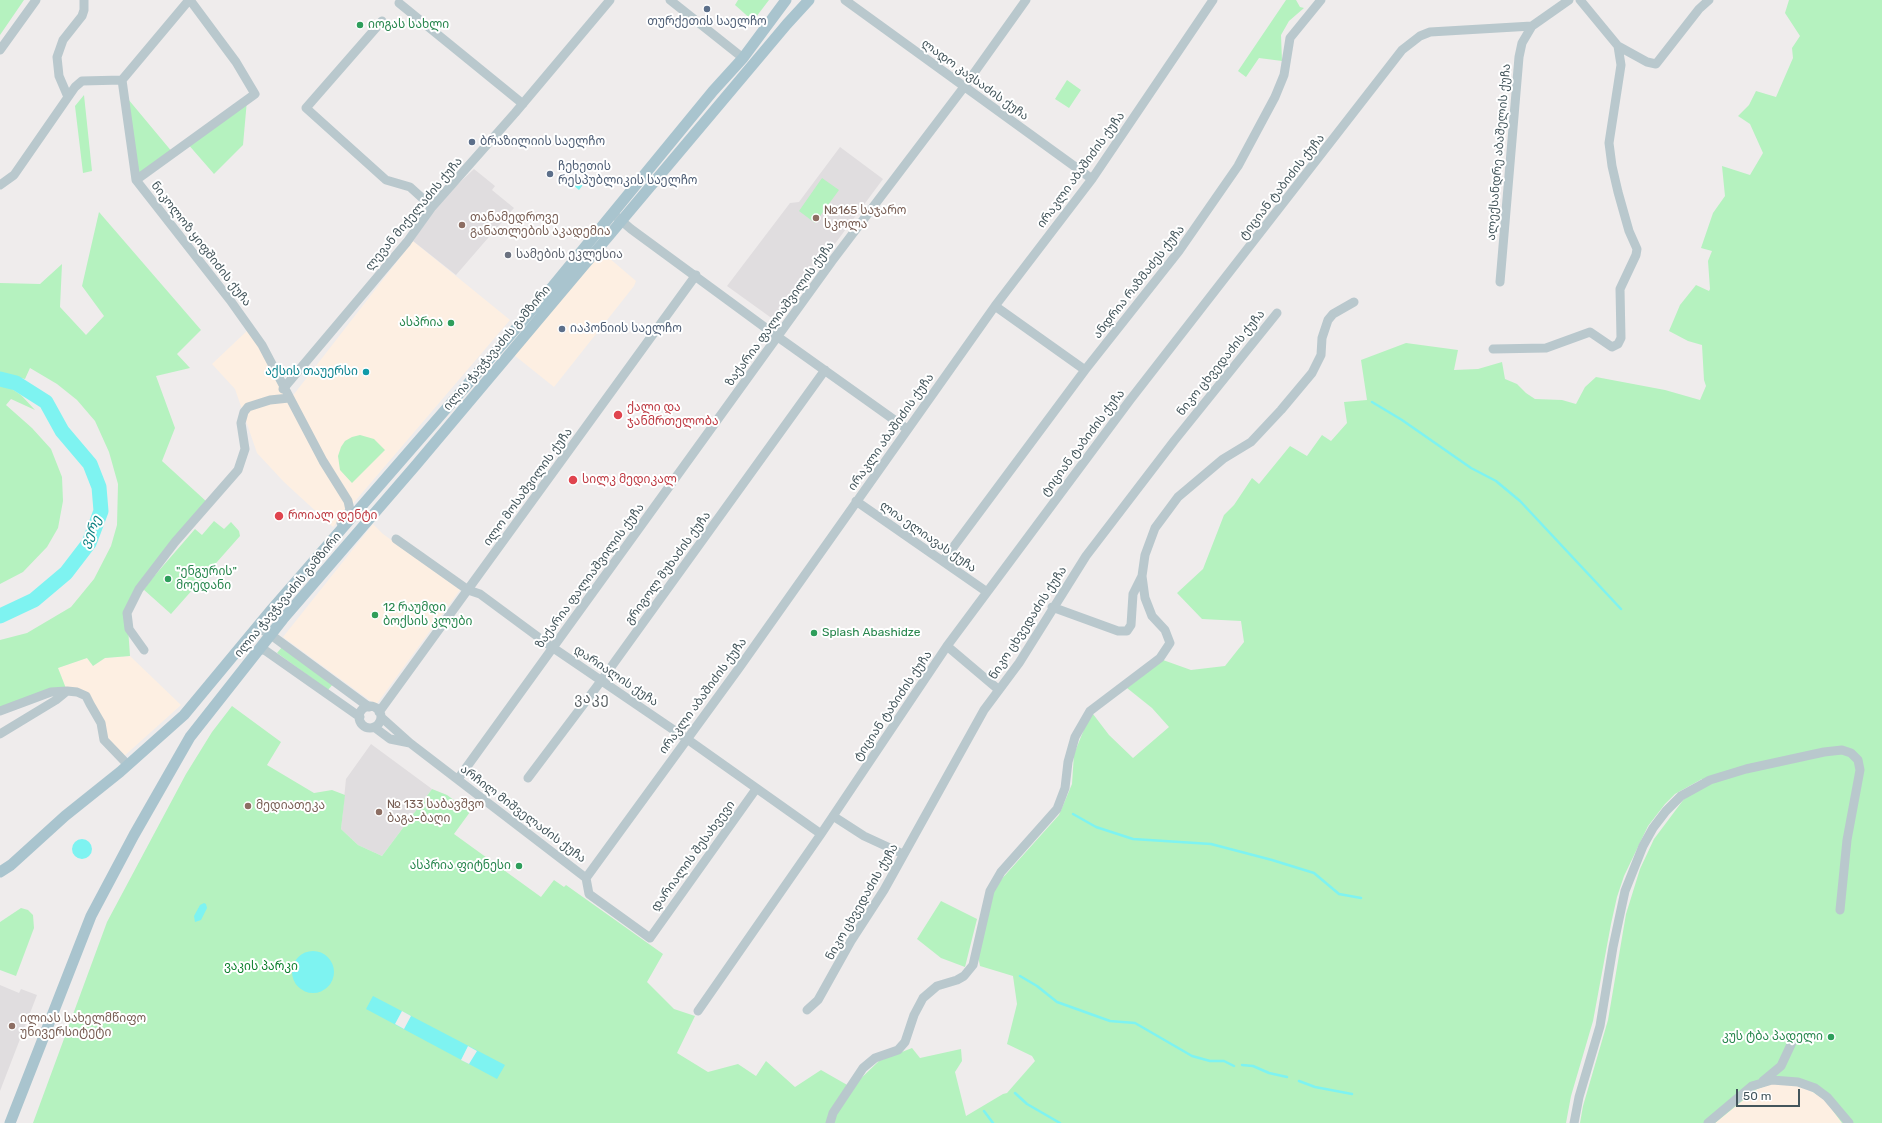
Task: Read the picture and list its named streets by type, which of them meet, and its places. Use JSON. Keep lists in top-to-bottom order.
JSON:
{
  "streets": {
    "main road": ["ილია ჭავჭავაძის გამზირი"],
    "street": [
      "ლადო კავსაძის ქუჩა",
      "ალექსანდრე აბაშელის ქუჩა",
      "ირაკლი აბაშიძის ქუჩა",
      "ტიციან ტაბიძის ქუჩა",
      "ლევან მიქელაძის ქუჩა",
      "ნიკოლოზ ყიფშიძის ქუჩა",
      "ანდრია რაზმაძეს ქუჩა",
      "ზაქარია ფალიაშვილის ქუჩა",
      "ნიკო ცხვედაძის ქუჩა",
      "ილო მოსაშვილის ქუჩა",
      "ლია ელიავას ქუჩა",
      "გრიგოლ მუხაძის ქუჩა",
      "დარიალის ქუჩა",
      "არჩილ მიშველაძის ქუჩა",
      "დარიალის შესახვევი"
    ]
  },
  "crossings": [
    ["ლადო კავსაძის ქუჩა", "ირაკლი აბაშიძის ქუჩა"],
    ["ლადო კავსაძის ქუჩა", "ზაქარია ფალიაშვილის ქუჩა"],
    ["ალექსანდრე აბაშელის ქუჩა", "ტიციან ტაბიძის ქუჩა"],
    ["ირაკლი აბაშიძის ქუჩა", "ლია ელიავას ქუჩა"],
    ["ირაკლი აბაშიძის ქუჩა", "დარიალის ქუჩა"],
    ["ირაკლი აბაშიძის ქუჩა", "არჩილ მიშველაძის ქუჩა"],
    ["ტიციან ტაბიძის ქუჩა", "ლია ელიავას ქუჩა"],
    ["ტიციან ტაბიძის ქუჩა", "დარიალის ქუჩა"],
    ["ლევან მიქელაძის ქუჩა", "ნიკოლოზ ყიფშიძის ქუჩა"],
    ["ანდრია რაზმაძეს ქუჩა", "ლია ელიავას ქუჩა"],
    ["ზაქარია ფალიაშვილის ქუჩა", "დარიალის ქუჩა"],
    ["ზაქარია ფალიაშვილის ქუჩა", "არჩილ მიშველაძის ქუჩა"],
    ["ილო მოსაშვილის ქუჩა", "დარიალის ქუჩა"],
    ["ილო მოსაშვილის ქუჩა", "არჩილ მიშველაძის ქუჩა"],
    ["გრიგოლ მუხაძის ქუჩა", "დარიალის ქუჩა"],
    ["დარიალის ქუჩა", "დარიალის შესახვევი"],
    ["არჩილ მიშველაძის ქუჩა", "დარიალის შესახვევი"]
  ],
  "districts": ["ვაკე"],
  "water": ["ვერე"],
  "parks": ["ვაკის პარკი"],
  "places": [
    "თურქეთის საელჩო",
    "იოგას სახლი",
    "ბრაზილიის საელჩო",
    "ჩეხეთის რესპუბლიკის საელჩო",
    "№165 საჯარო სკოლა",
    "თანამედროვე განათლების აკადემია",
    "სამების ეკლესია",
    "ასპრია",
    "იაპონიის საელჩო",
    "აქსის თაუერსი",
    "ქალი და ჯანმრთელობა",
    "სილკ მედიკალ",
    "როიალ დენტი",
    "\"ენგურის\" მოედანი",
    "12 რაუმდი ბოქსის კლუბი",
    "Splash Abashidze",
    "მედიათეკა",
    "№ 133 საბავშვო ბაგა-ბაღი",
    "ასპრია ფიტნესი",
    "ილიას სახელმწიფო უნივერსიტეტი",
    "კუს ტბა პადელი"
  ],
  "scale_bar": "50 m"
}
